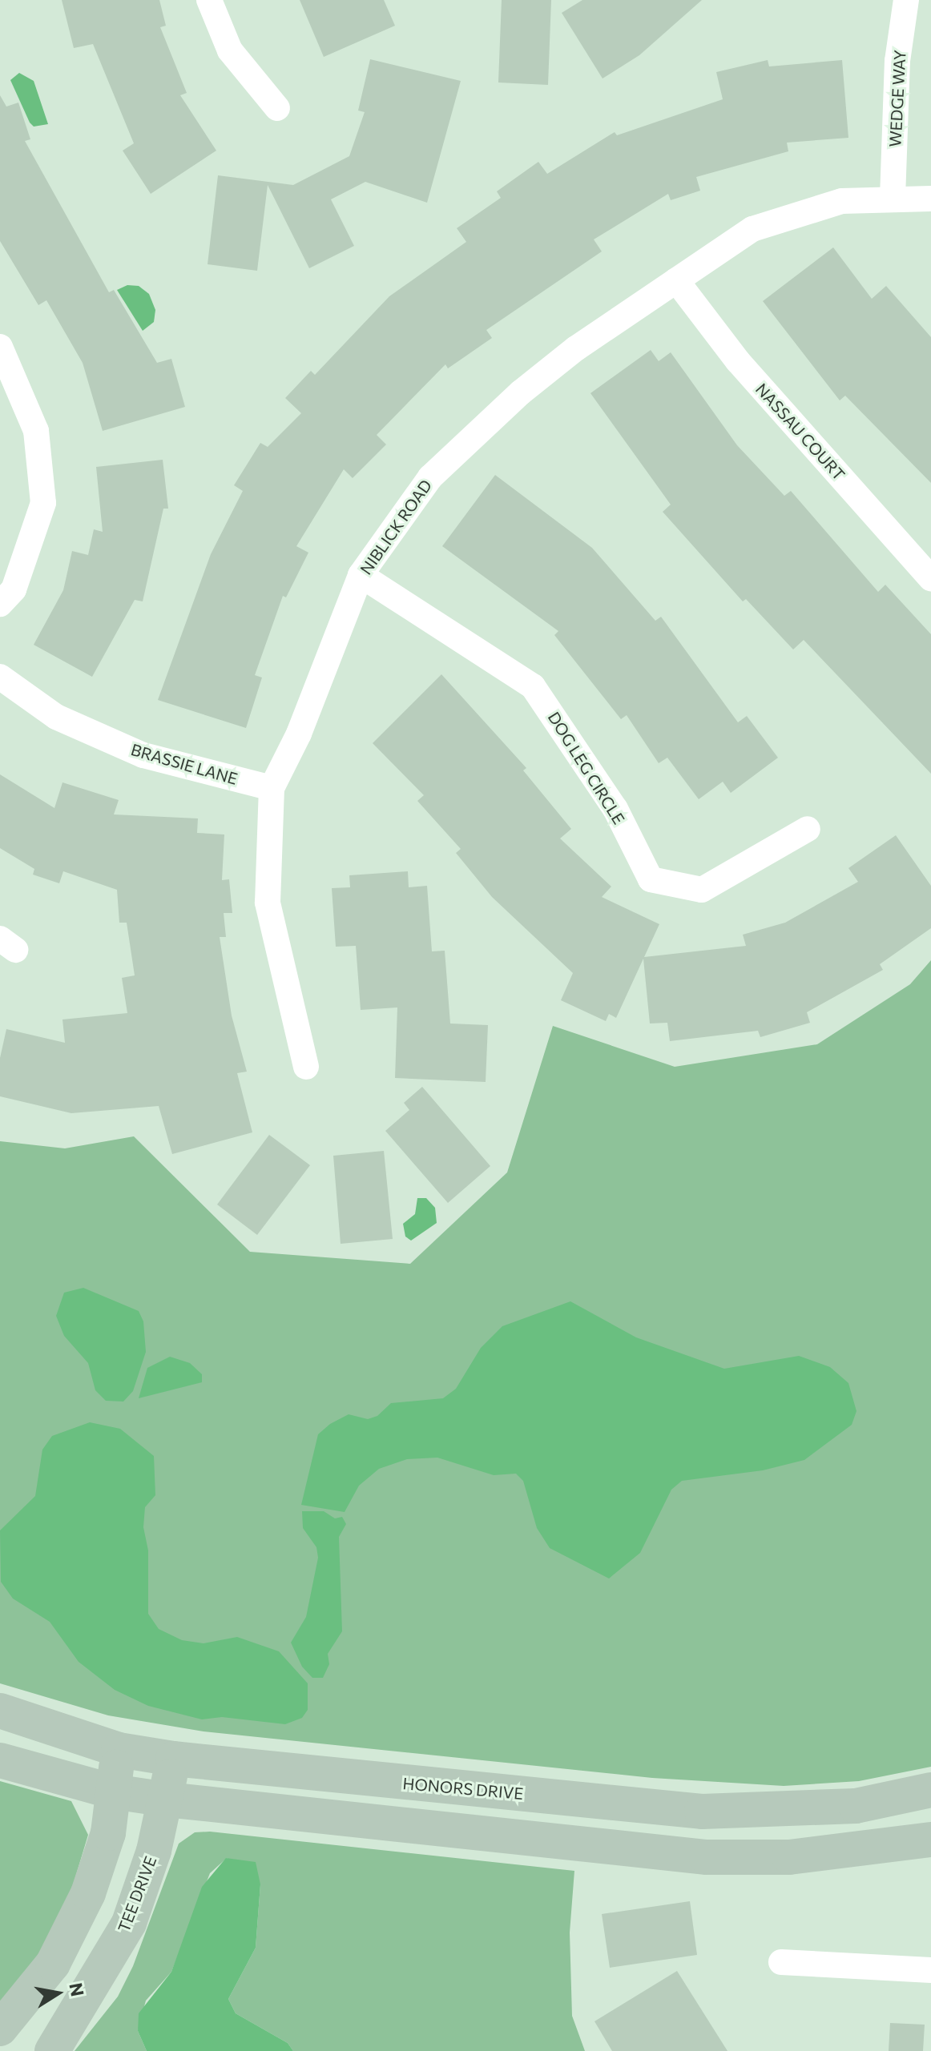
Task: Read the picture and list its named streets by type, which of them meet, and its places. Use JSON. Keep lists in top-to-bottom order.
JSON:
{
  "streets": {
    "street": [
      "WEDGE WAY",
      "NASSAU COURT",
      "NIBLICK ROAD",
      "BRASSIE LANE",
      "DOG LEG CIRCLE",
      "HONORS DRIVE",
      "TEE DRIVE"
    ]
  },
  "crossings": [
    ["WEDGE WAY", "NIBLICK ROAD"],
    ["NASSAU COURT", "NIBLICK ROAD"],
    ["NIBLICK ROAD", "BRASSIE LANE"],
    ["NIBLICK ROAD", "DOG LEG CIRCLE"],
    ["HONORS DRIVE", "TEE DRIVE"]
  ],
  "north": "right"
}
